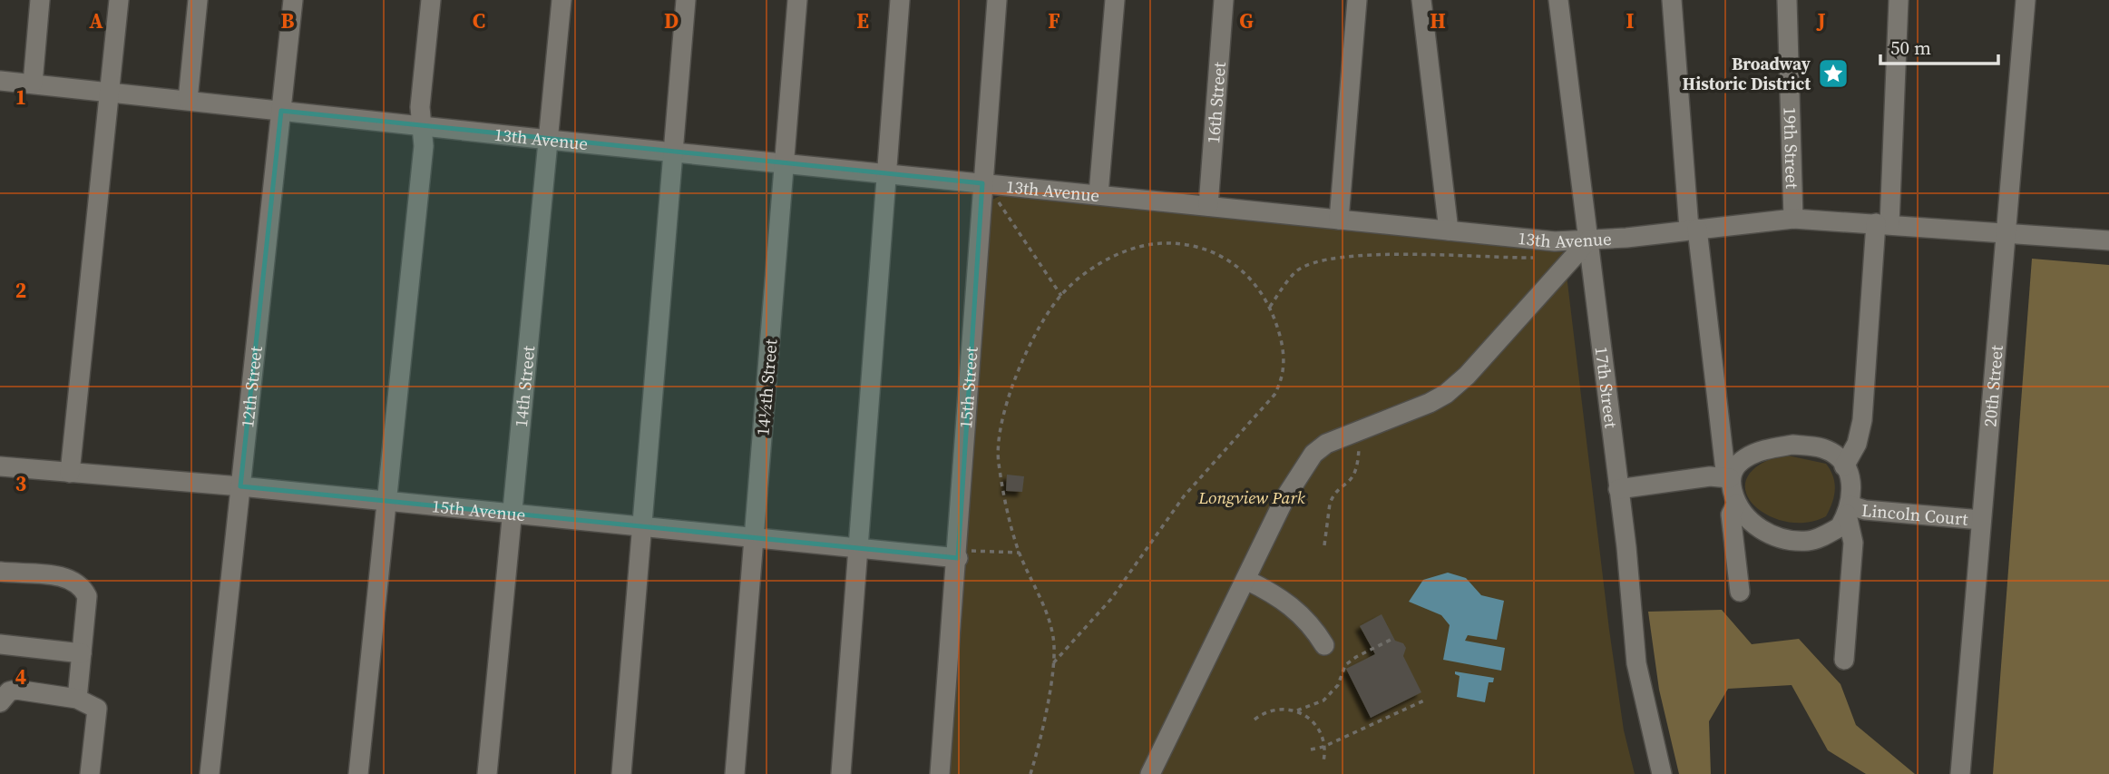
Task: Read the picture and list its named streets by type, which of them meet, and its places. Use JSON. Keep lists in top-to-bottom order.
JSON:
{
  "streets": {
    "street": [
      "16th Street",
      "13th Avenue",
      "19th Street",
      "12th Street",
      "14th Street",
      "20th Street",
      "14½th Street",
      "15th Street",
      "17th Street",
      "15th Avenue",
      "Lincoln Court"
    ]
  },
  "crossings": [
    ["16th Street", "13th Avenue"],
    ["13th Avenue", "19th Street"],
    ["13th Avenue", "12th Street"],
    ["13th Avenue", "14th Street"],
    ["13th Avenue", "20th Street"],
    ["13th Avenue", "14½th Street"],
    ["13th Avenue", "15th Street"],
    ["13th Avenue", "17th Street"],
    ["12th Street", "15th Avenue"],
    ["14th Street", "15th Avenue"],
    ["20th Street", "Lincoln Court"],
    ["14½th Street", "15th Avenue"],
    ["15th Street", "15th Avenue"]
  ],
  "parks": ["Longview Park"],
  "places": {
    "place": ["Broadway Historic District"]
  },
  "scale_bar": "50 m",
  "grid": {
    "columns": [
      "A",
      "B",
      "C",
      "D",
      "E",
      "F",
      "G",
      "H",
      "I",
      "J"
    ],
    "rows": [
      "1",
      "2",
      "3",
      "4"
    ]
  }
}
